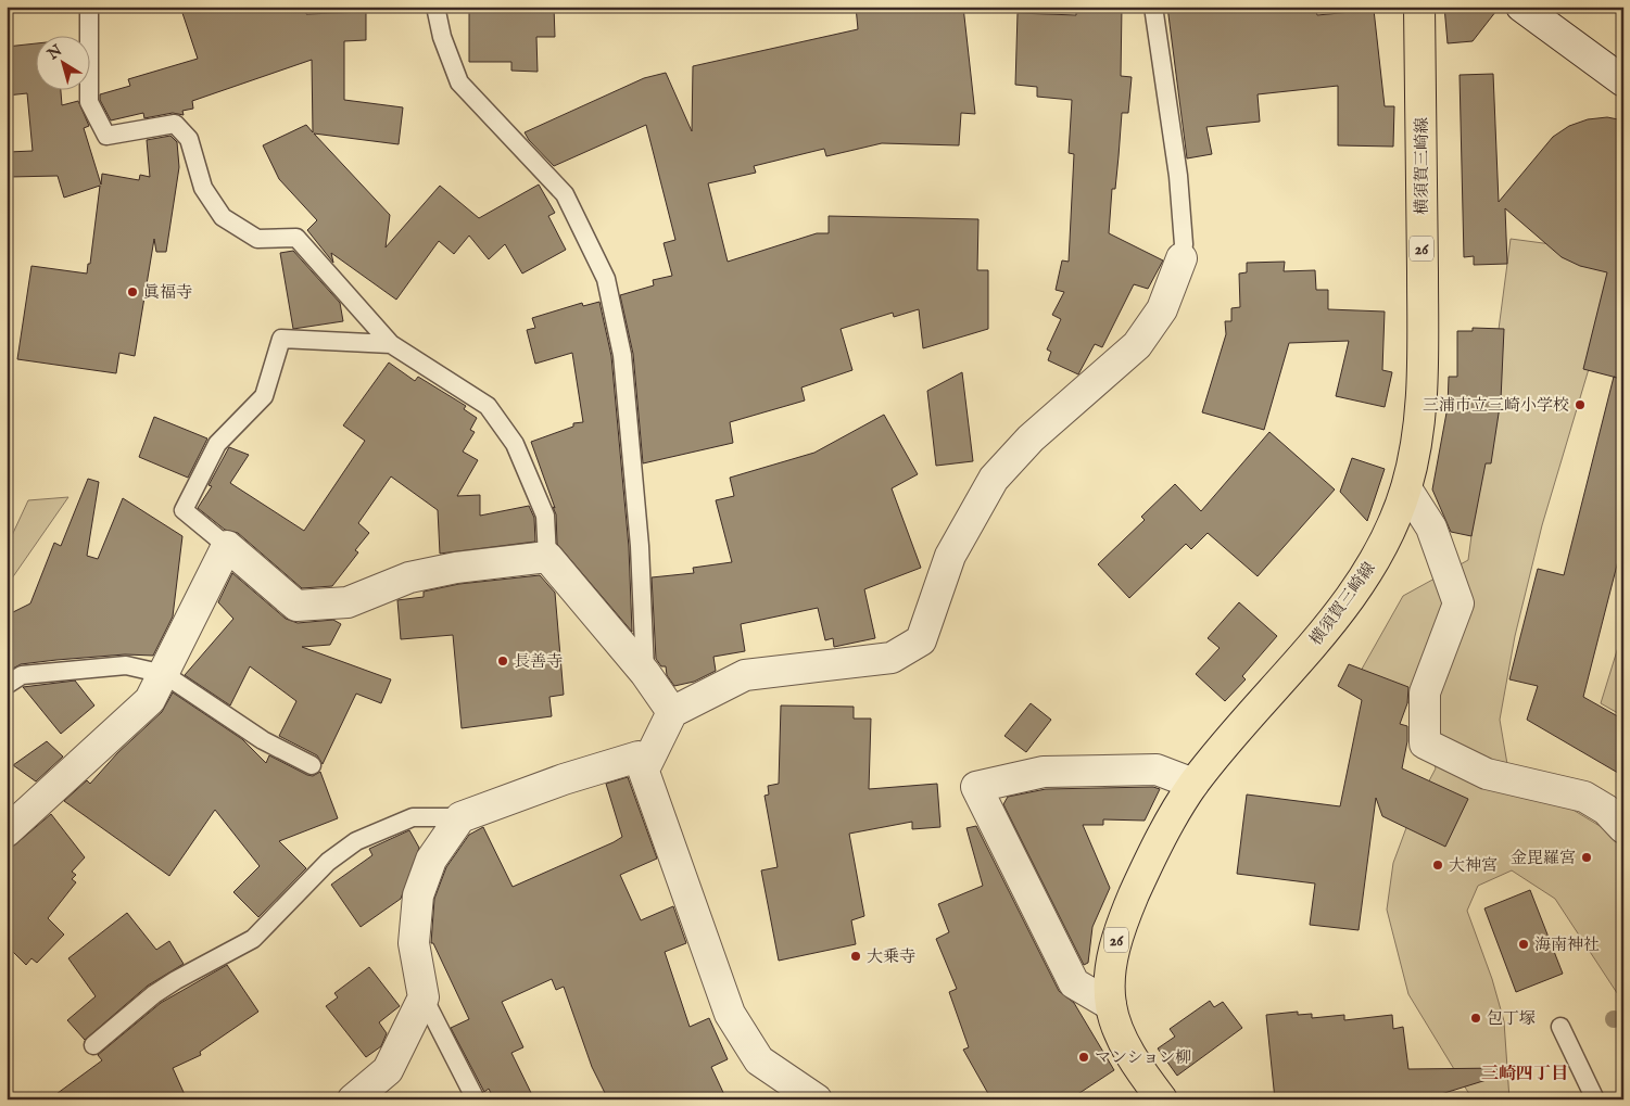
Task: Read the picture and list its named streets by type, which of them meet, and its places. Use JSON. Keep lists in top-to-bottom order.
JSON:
{
  "streets": {
    "main road": ["横須賀三崎線", "26"]
  },
  "districts": ["三崎四丁目"],
  "places": [
    "眞福寺",
    "三浦市立三崎小学校",
    "長善寺",
    "金毘羅宮",
    "大神宮",
    "海南神社",
    "大乗寺",
    "包丁塚",
    "マンション柳"
  ],
  "north": "top left"
}
